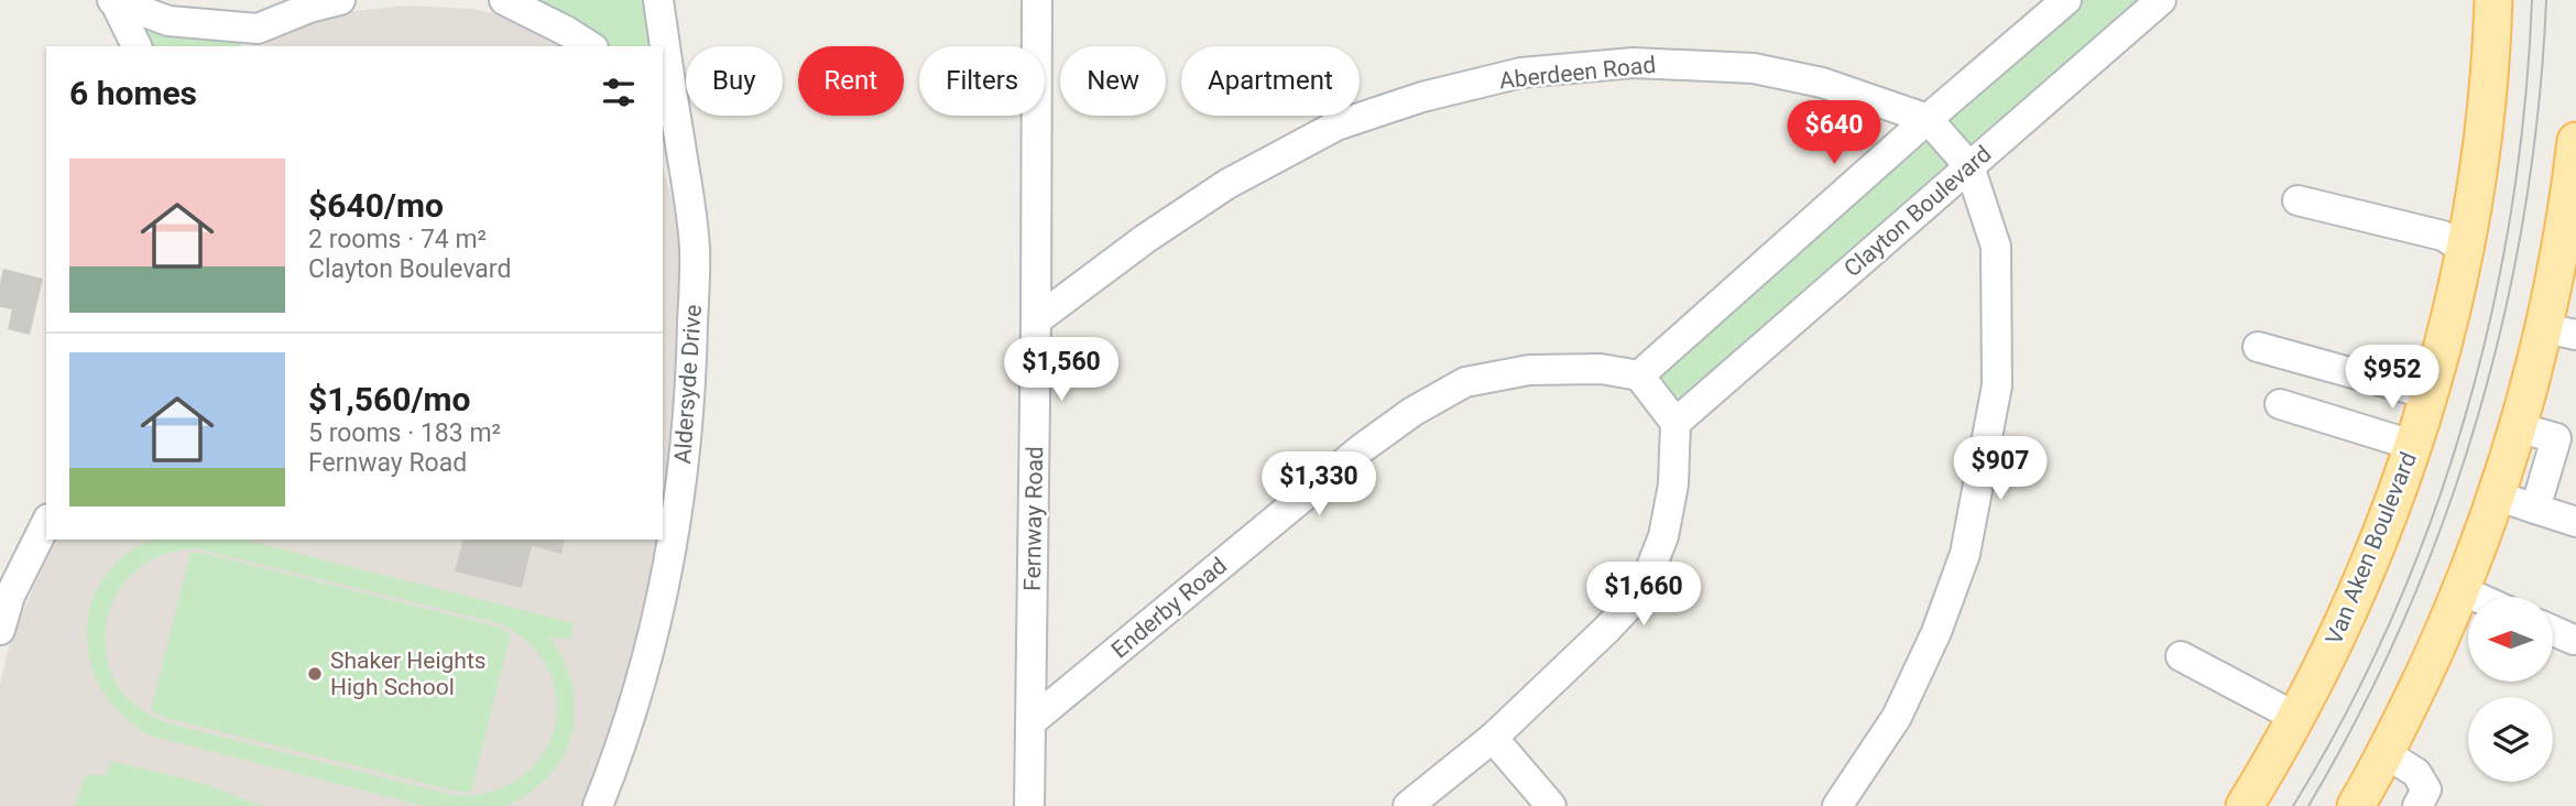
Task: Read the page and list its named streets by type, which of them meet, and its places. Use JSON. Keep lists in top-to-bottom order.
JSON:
{
  "streets": {
    "main road": ["Van Aken Boulevard"],
    "street": [
      "Aberdeen Road",
      "Clayton Boulevard",
      "Aldersyde Drive",
      "Fernway Road",
      "Enderby Road"
    ]
  },
  "crossings": [
    ["Aberdeen Road", "Clayton Boulevard"],
    ["Aberdeen Road", "Fernway Road"],
    ["Fernway Road", "Enderby Road"]
  ],
  "places": ["Shaker Heights High School"],
  "north": "left",
  "page": {
    "chip": [
      "Buy",
      "Rent",
      "Filters",
      "New",
      "Apartment"
    ],
    "heading": "6 homes",
    "price": [
      "$640",
      "$1,560",
      "$952",
      "$907",
      "$1,330",
      "$1,660"
    ],
    "list": [
      {
        "name": "$640/mo",
        "note": "2 rooms · 74 m² · Clayton Boulevard"
      },
      {
        "name": "$1,560/mo",
        "note": "5 rooms · 183 m² · Fernway Road"
      }
    ]
  }
}
